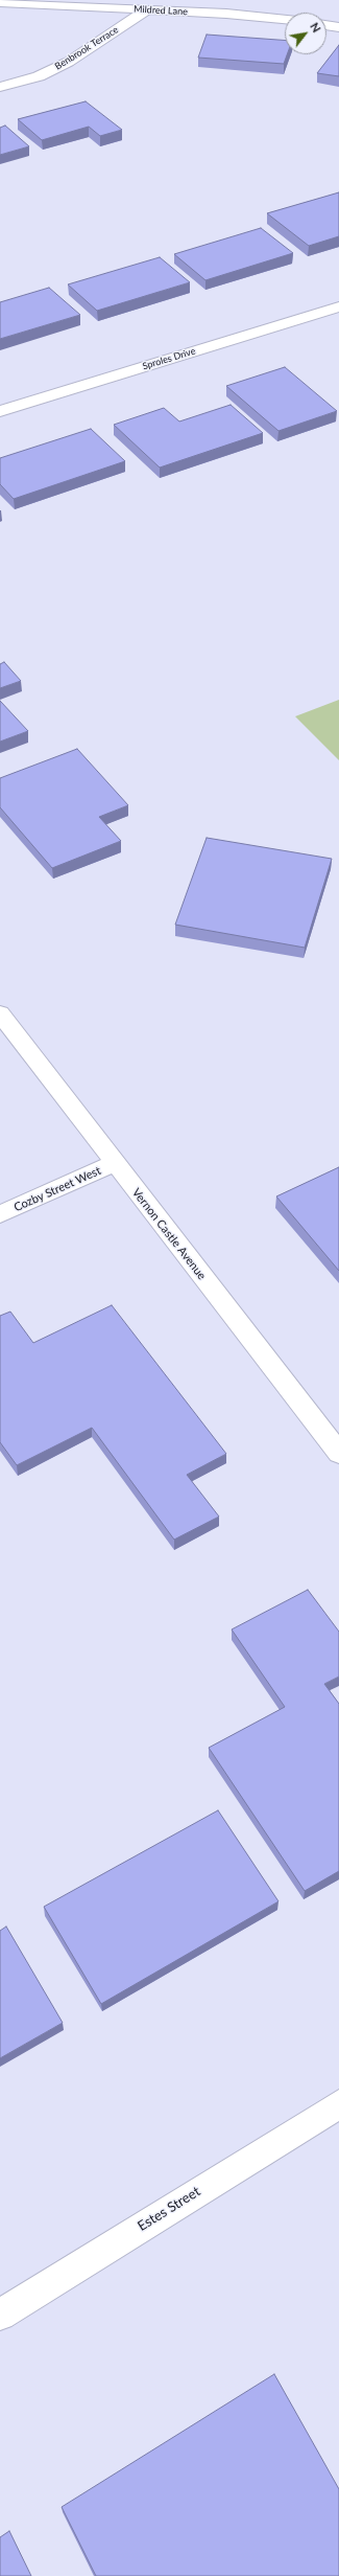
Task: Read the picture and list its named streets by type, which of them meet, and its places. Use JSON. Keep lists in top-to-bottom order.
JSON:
{
  "streets": {
    "street": [
      "Mildred Lane",
      "Benbrook Terrace",
      "Sproles Drive",
      "Cozby Street West",
      "Vernon Castle Avenue",
      "Estes Street"
    ]
  },
  "crossings": [
    ["Mildred Lane", "Benbrook Terrace"],
    ["Cozby Street West", "Vernon Castle Avenue"]
  ],
  "north": "top right"
}
